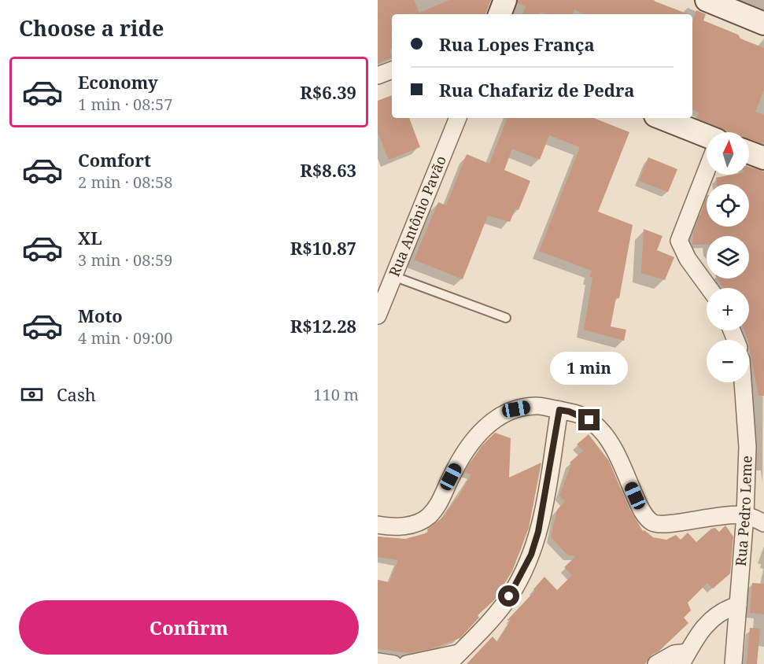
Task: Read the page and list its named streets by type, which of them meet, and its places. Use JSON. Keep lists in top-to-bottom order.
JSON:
{
  "streets": {
    "street": ["Rua Antônio Pavão", "Rua Pedro Leme"]
  },
  "north": "top",
  "page": {
    "heading": "Choose a ride",
    "banner": ["Rua Lopes França", "Rua Chafariz de Pedra"],
    "list": [
      {
        "name": "Economy",
        "note": "1 min · 08:57",
        "value": "R$6.39"
      },
      {
        "name": "Comfort",
        "note": "2 min · 08:58",
        "value": "R$8.63"
      },
      {
        "name": "XL",
        "note": "3 min · 08:59",
        "value": "R$10.87"
      },
      {
        "name": "Moto",
        "note": "4 min · 09:00",
        "value": "R$12.28"
      }
    ],
    "map_buttons": ["+", "−"],
    "bubble": "1 min",
    "pay": ["Cash", "110 m"],
    "buttons": "Confirm"
  }
}
